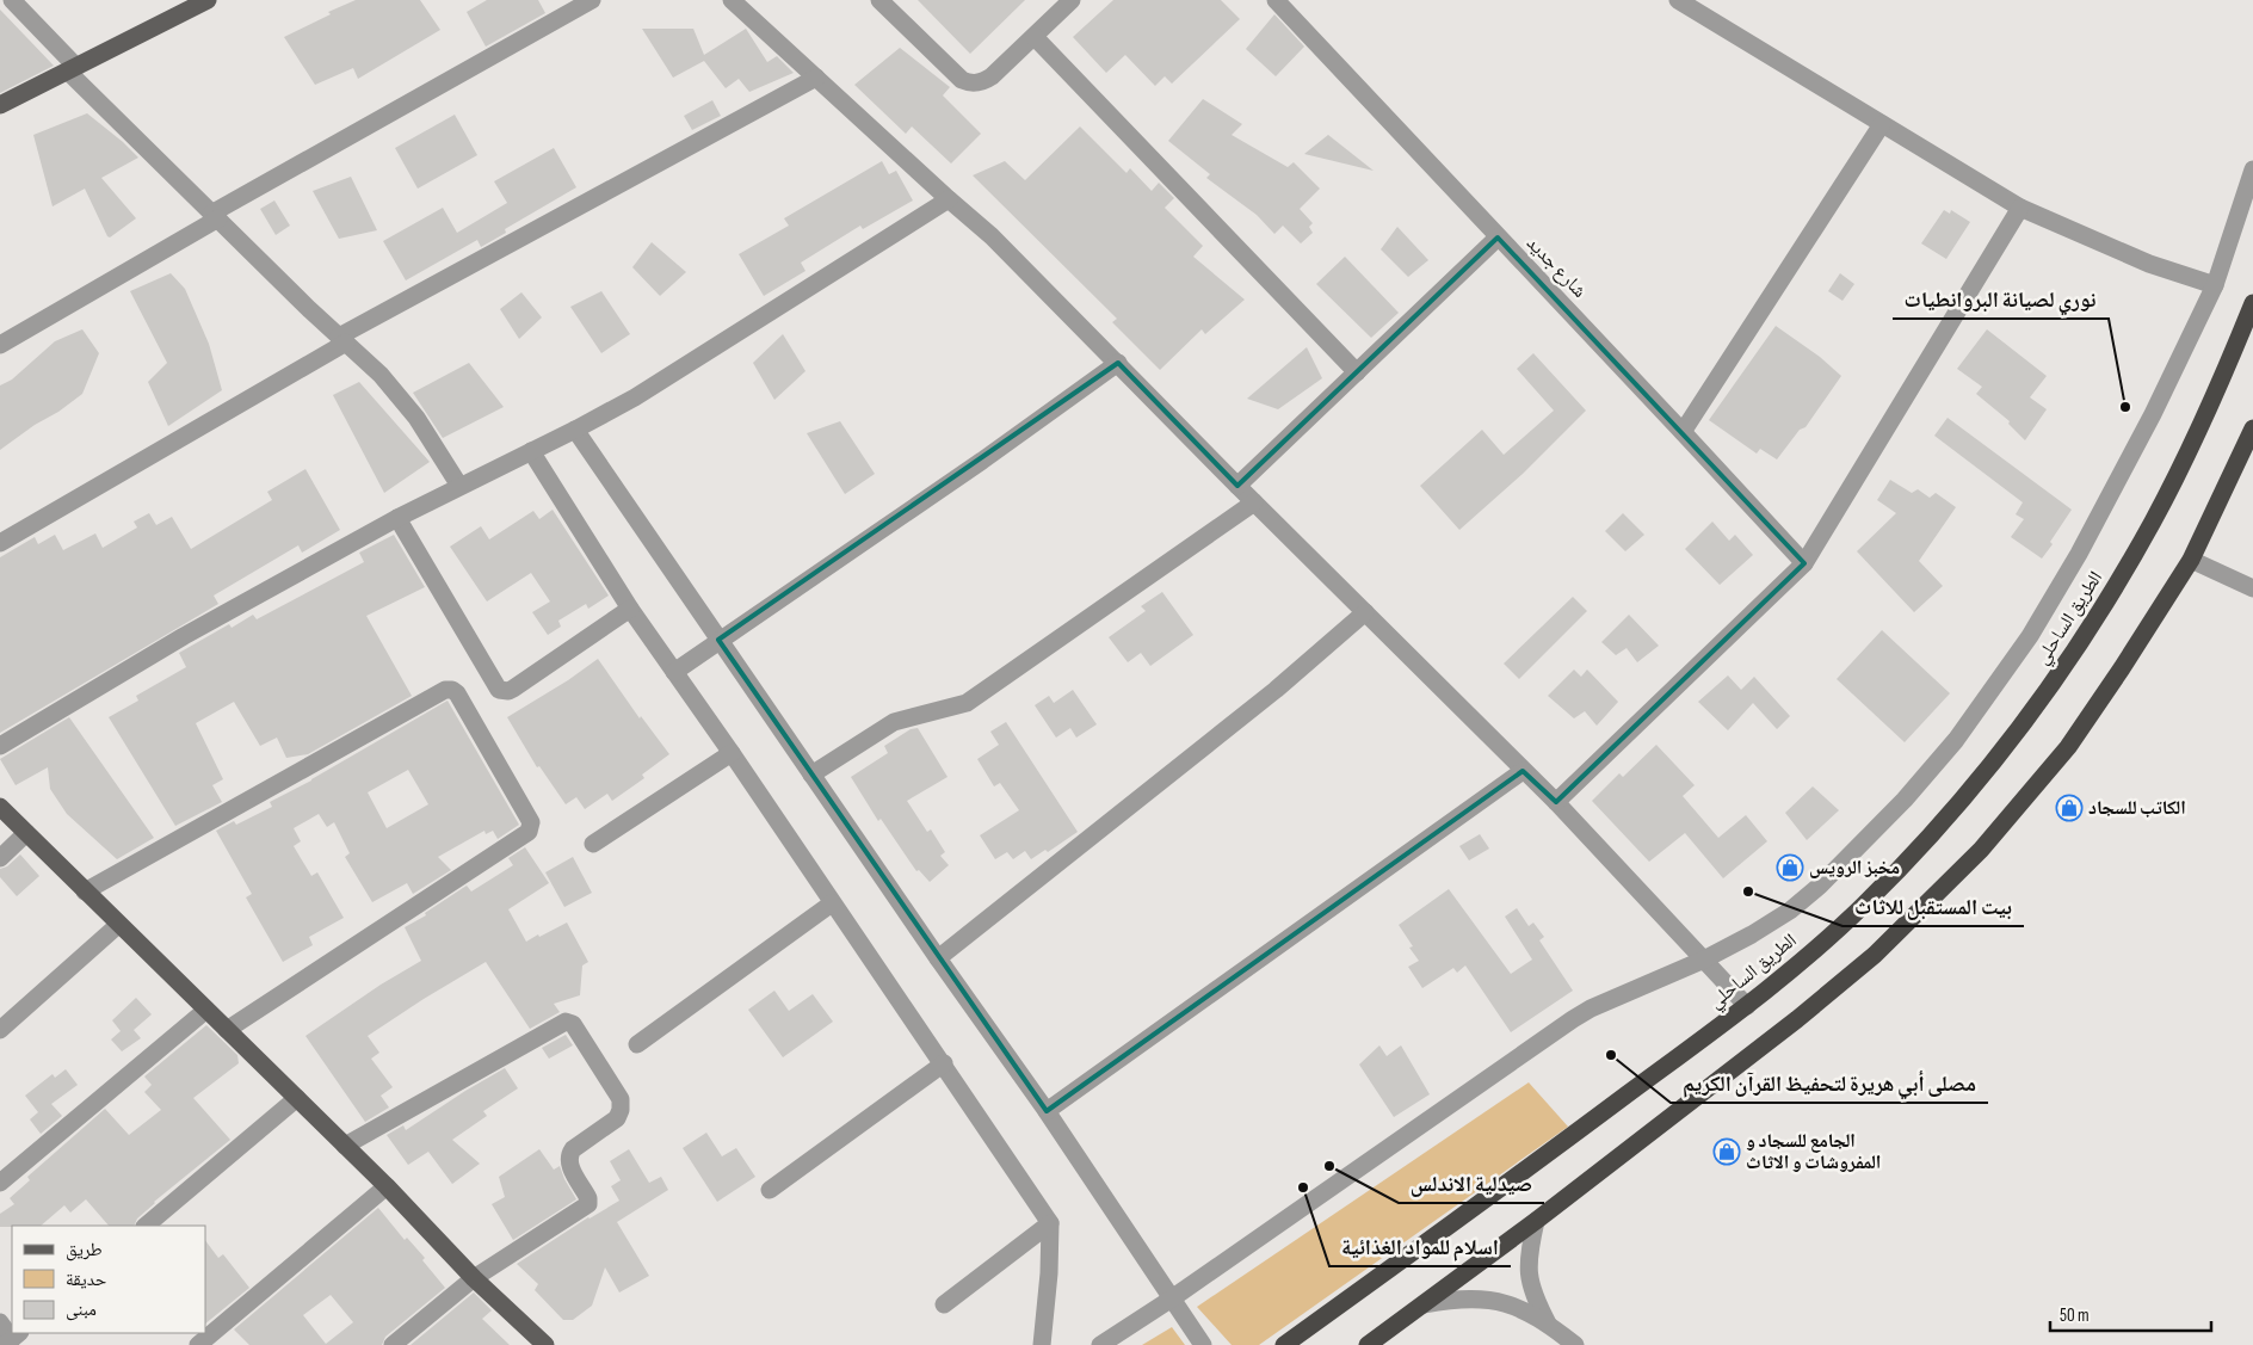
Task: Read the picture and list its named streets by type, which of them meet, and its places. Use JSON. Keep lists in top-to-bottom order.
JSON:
{
  "streets": {
    "highway": ["الطريق الساحلي"],
    "street": ["شارع جديد"]
  },
  "places": {
    "other": [
      "نوري لصيانة البروانطيات",
      "بيت المستقبل للاثاث",
      "مصلى أبي هريرة لتحفيظ القرآن الكريم",
      "صيدلية الاندلس",
      "اسلام للمواد الغذائية"
    ],
    "shop": ["الكاتب للسجاد", "مخبز الرويس", "الجامع للسجاد و المفروشات و الاثاث"]
  },
  "legend": ["طريق", "حديقة", "مبنى"],
  "scale_bar": "50 m"
}
